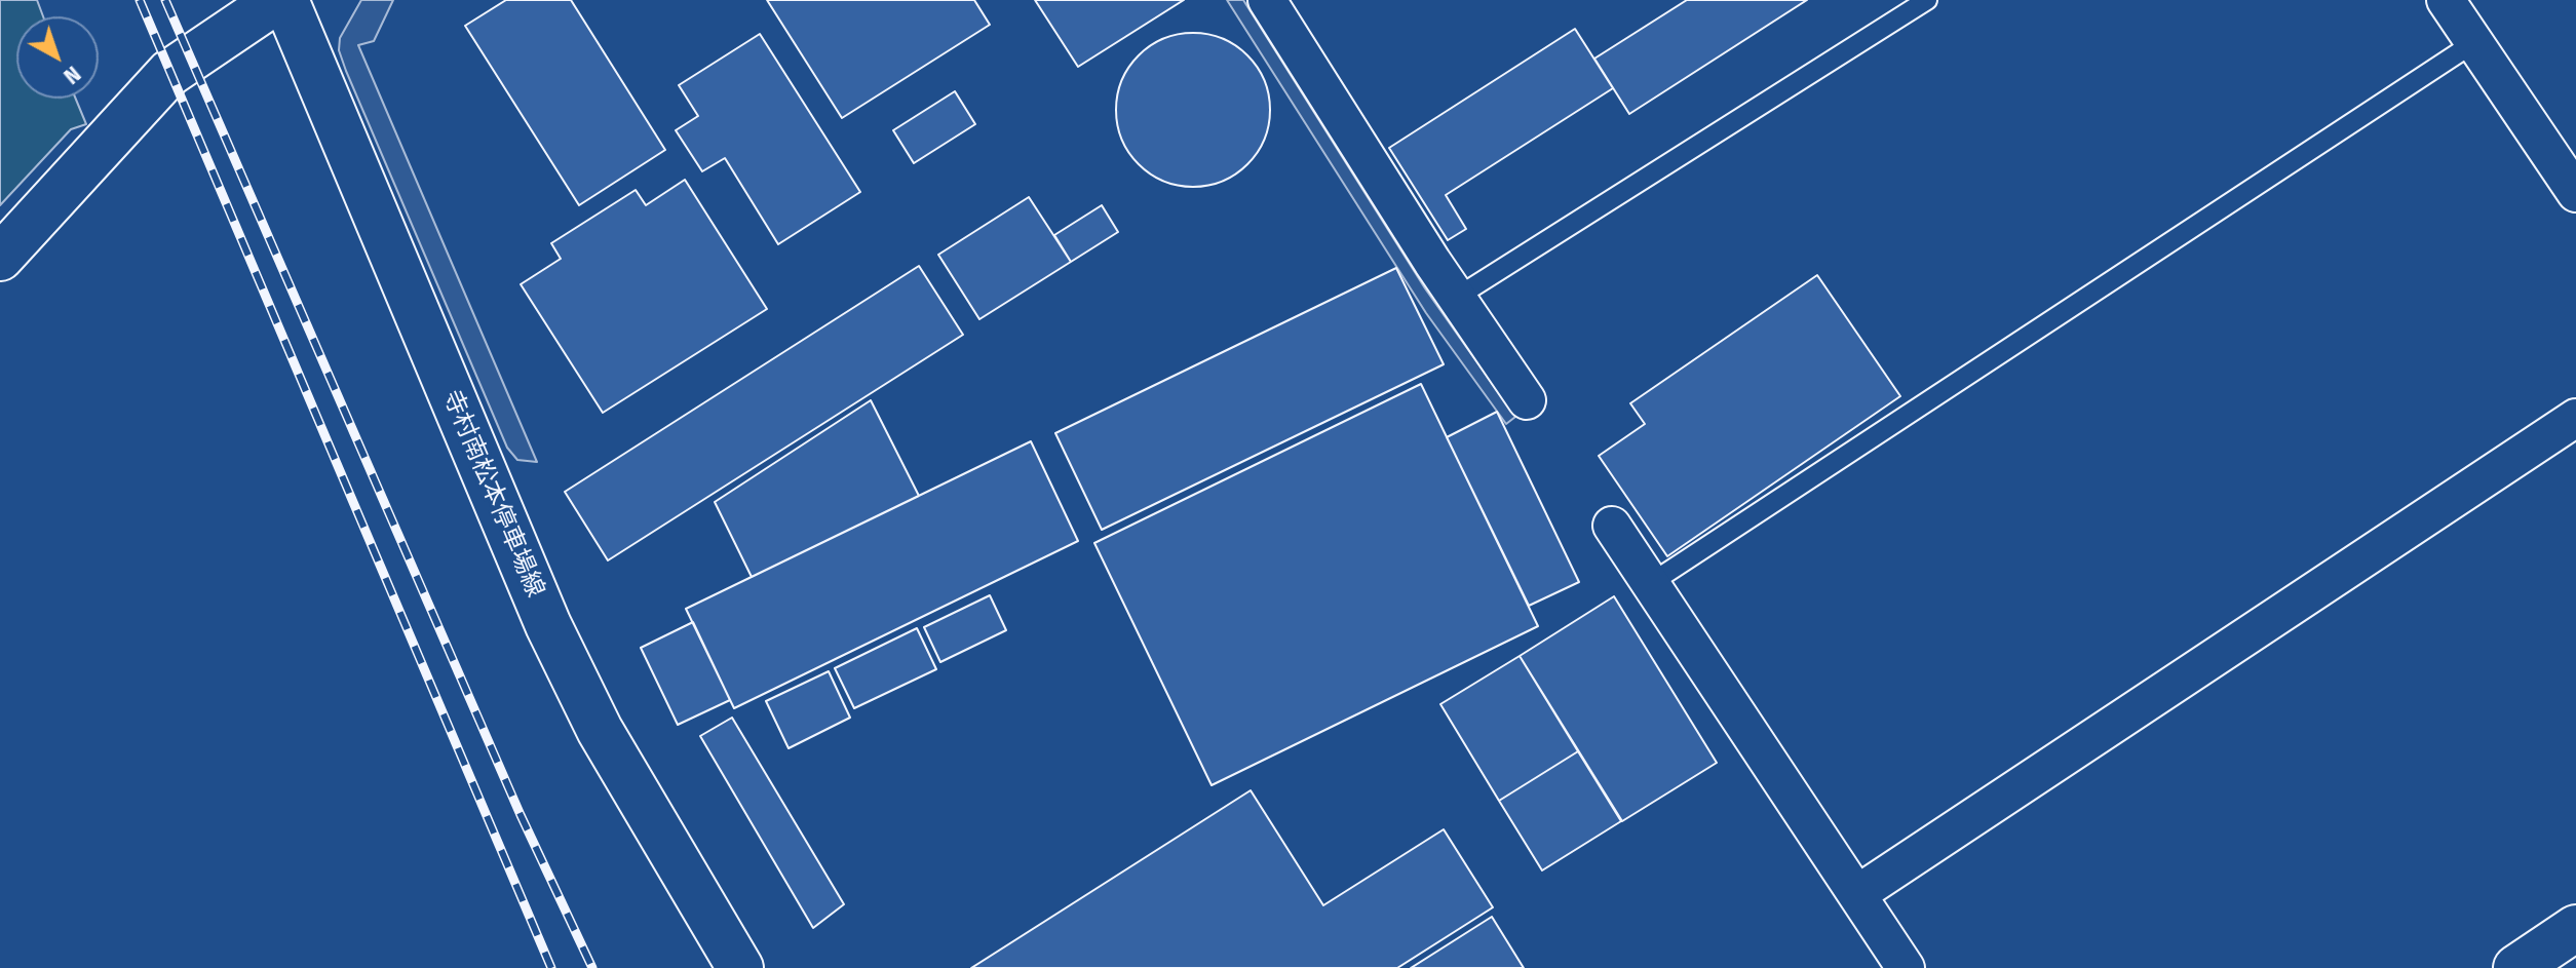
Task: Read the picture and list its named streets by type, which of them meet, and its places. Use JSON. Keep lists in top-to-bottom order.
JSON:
{
  "streets": {
    "main road": ["寺村南松本停車場線"]
  },
  "north": "bottom right"
}
